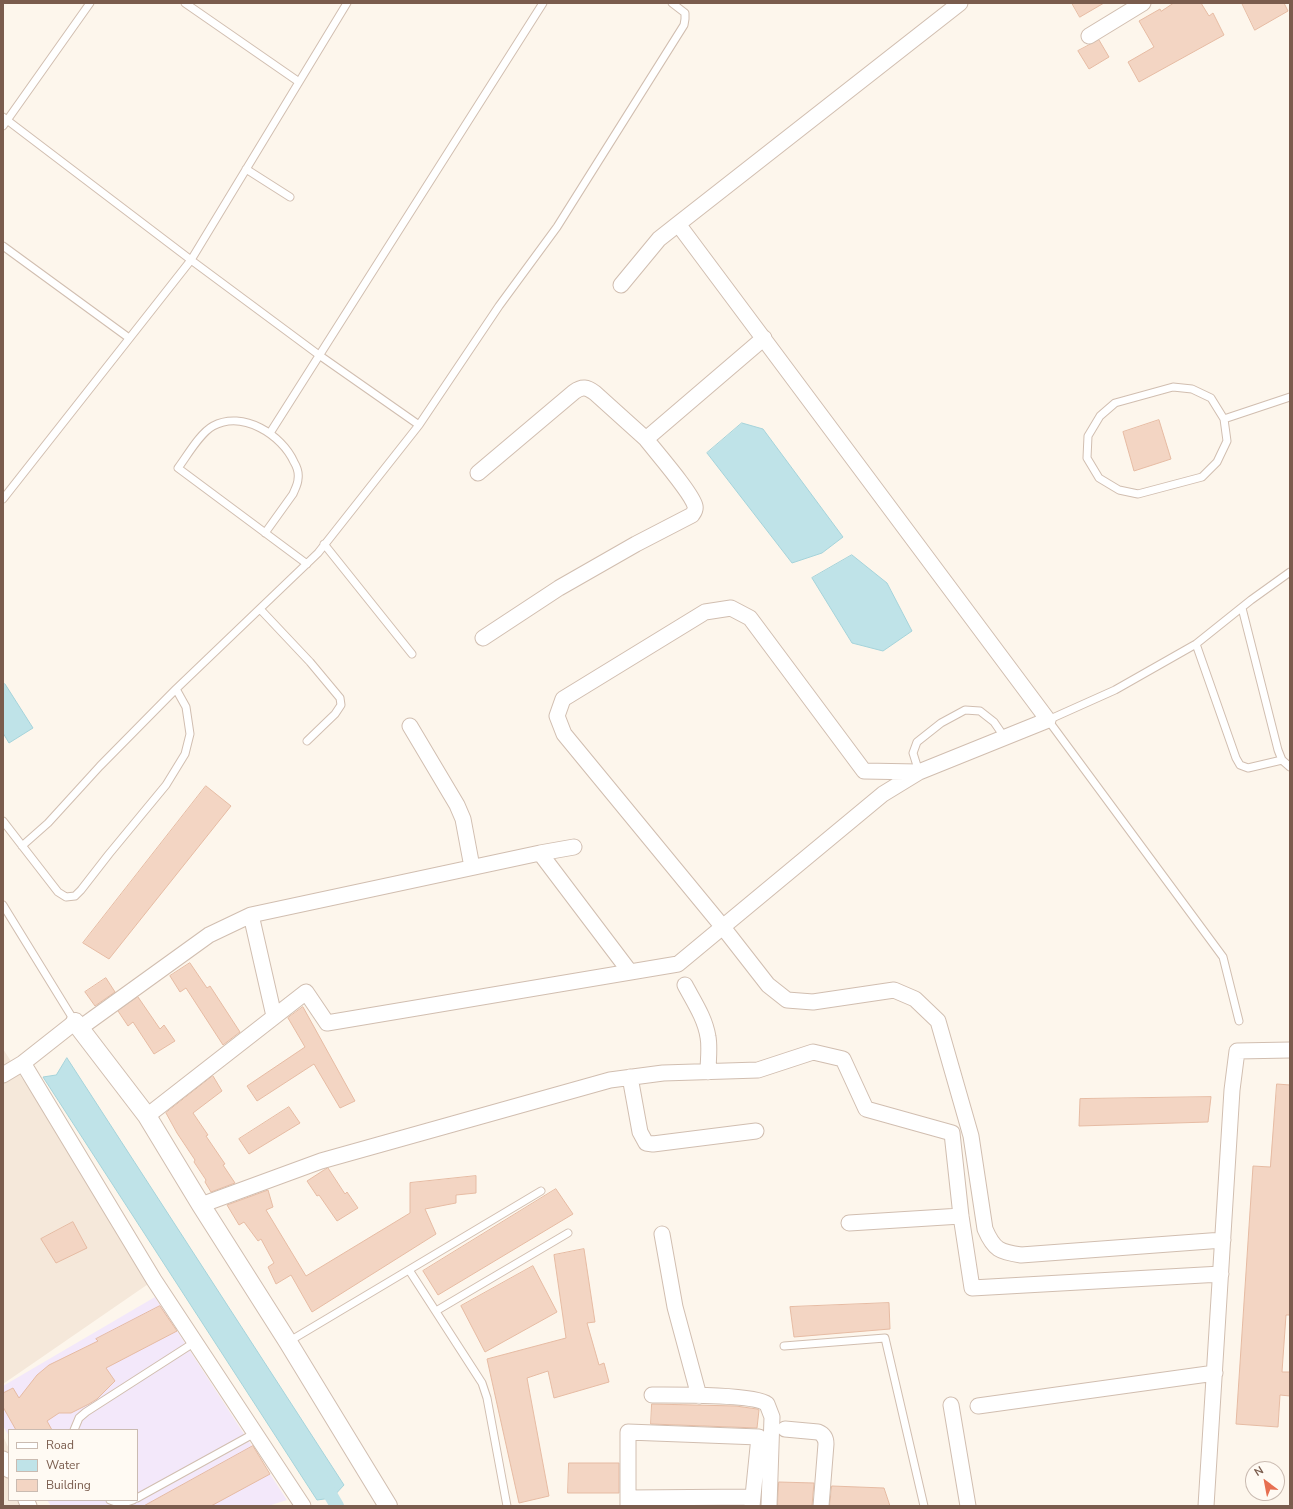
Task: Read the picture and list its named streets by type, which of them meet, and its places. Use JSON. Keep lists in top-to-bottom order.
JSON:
{
  "legend": ["Road", "Water", "Building"],
  "north": "top left"
}
